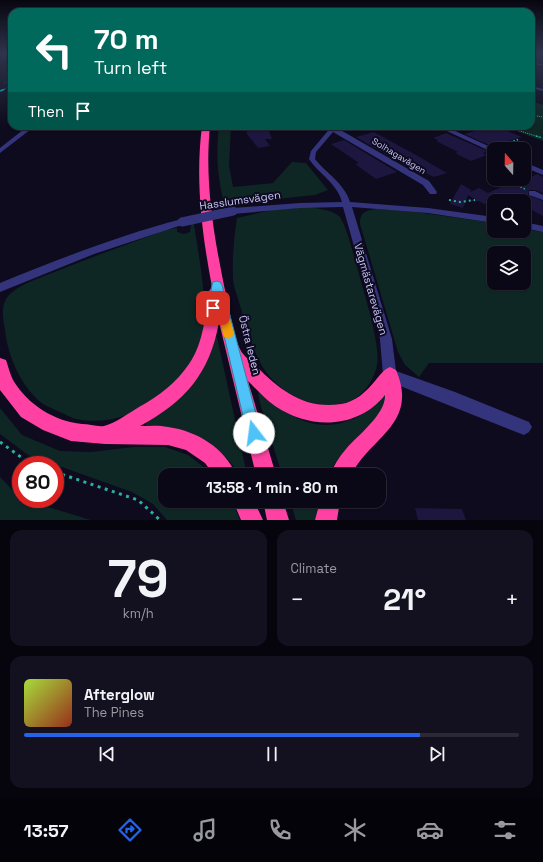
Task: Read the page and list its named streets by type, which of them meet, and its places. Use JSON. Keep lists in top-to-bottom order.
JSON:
{
  "streets": {
    "highway": ["Östra leden"],
    "street": ["Solhagavägen", "Hasslumsvägen", "Vägmästarevägen"]
  },
  "crossings": [
    ["Hasslumsvägen", "Vägmästarevägen"]
  ],
  "north": "top",
  "page": {
    "turn": ["70 m", "Turn left"],
    "then": "Then",
    "limit": "80",
    "trip": "13:58 · 1 min · 80 m",
    "tile": [
      ["79", "km/h"],
      "Climate"
    ],
    "heat": ["−", "21°", "+"],
    "song": ["Afterglow", "The Pines"],
    "tabs": "13:57"
  }
}
